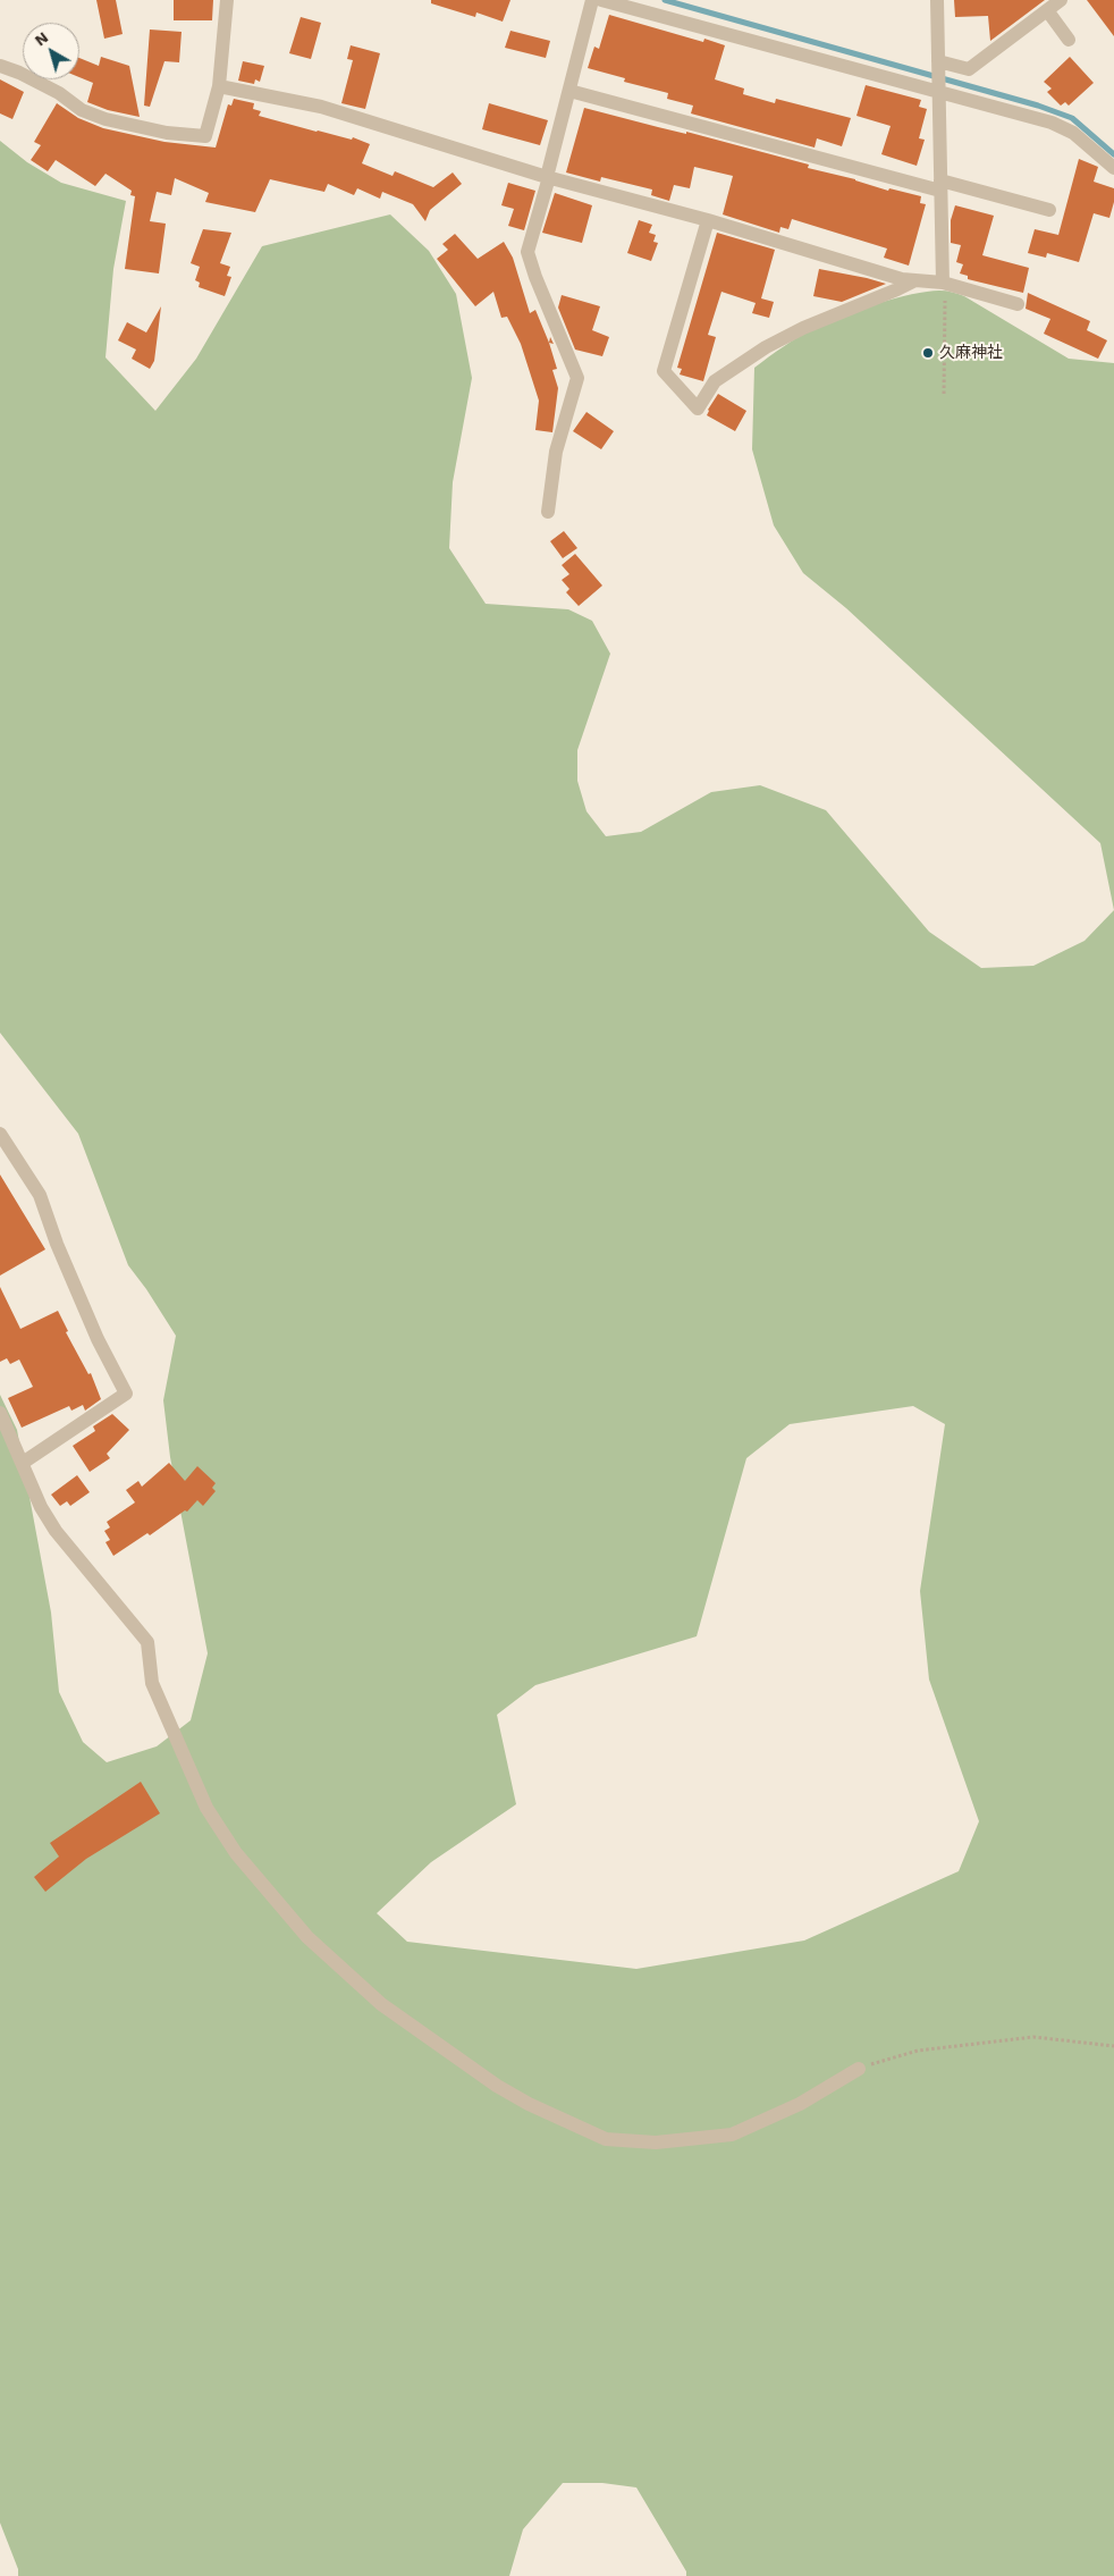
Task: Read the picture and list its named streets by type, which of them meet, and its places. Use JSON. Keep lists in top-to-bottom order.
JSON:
{
  "places": ["久麻神社"],
  "north": "top left"
}
